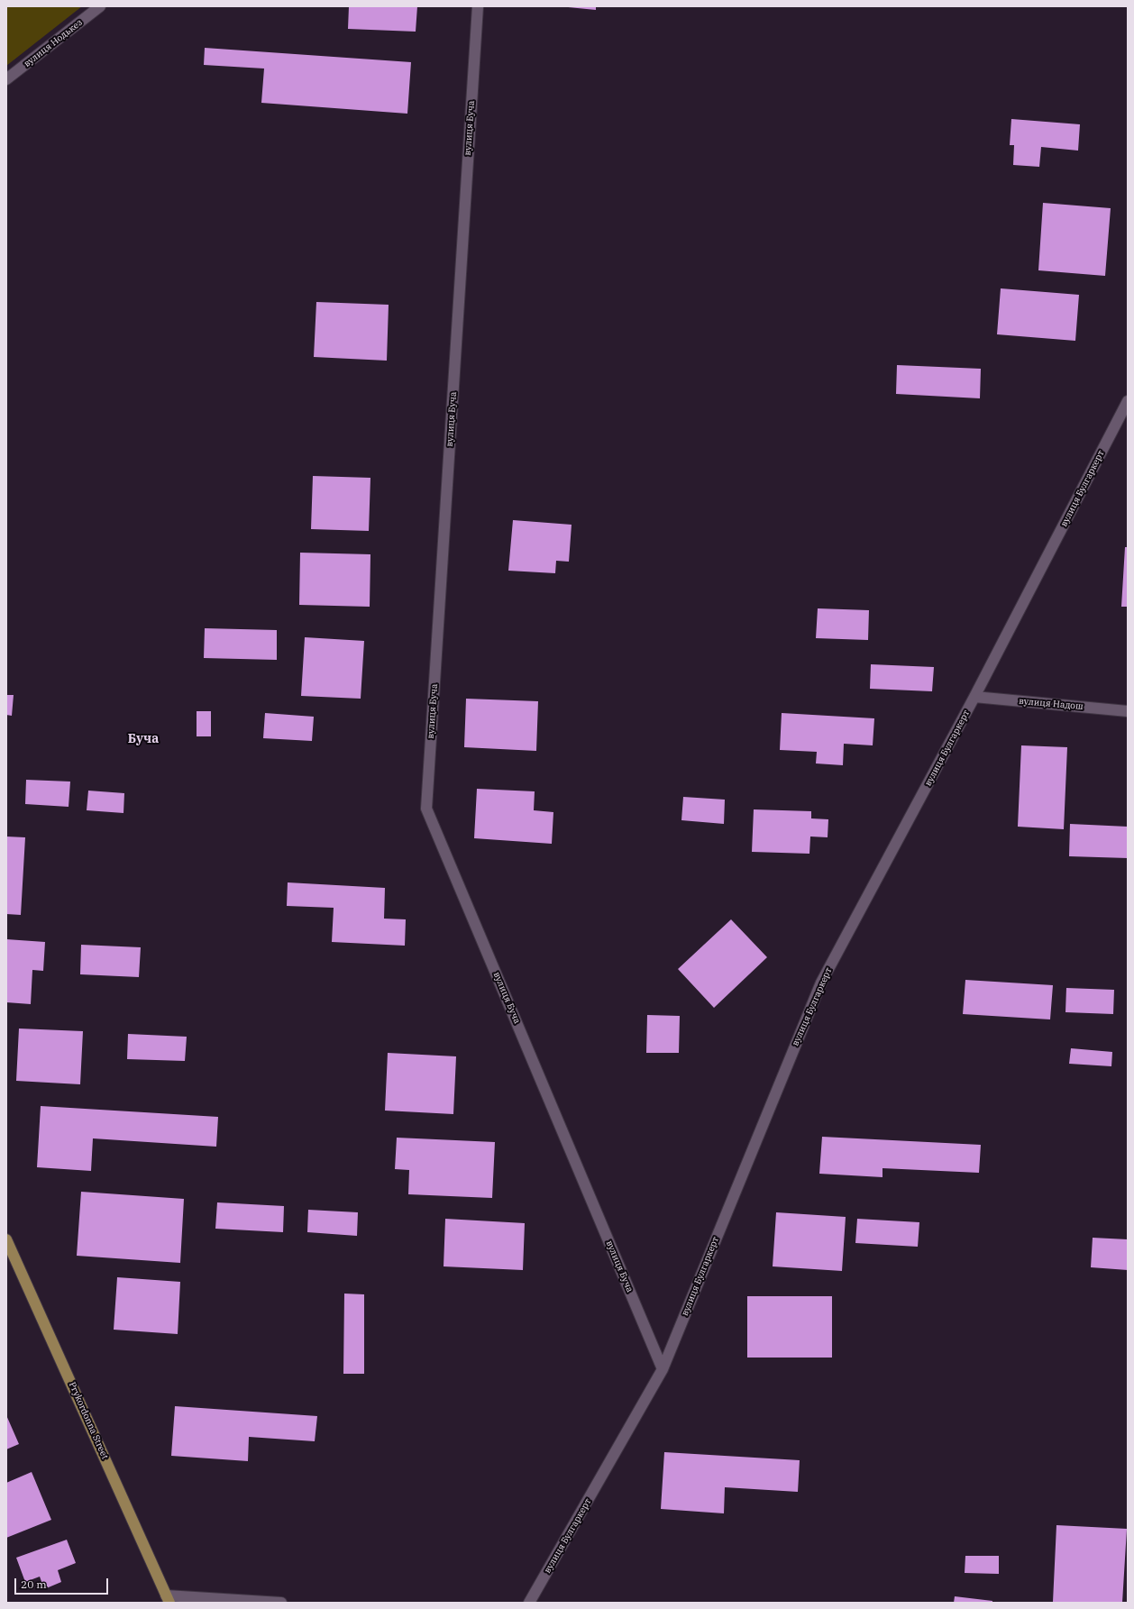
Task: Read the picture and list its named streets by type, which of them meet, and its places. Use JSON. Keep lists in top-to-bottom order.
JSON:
{
  "streets": {
    "main road": ["Prykordonna Street"],
    "street": [
      "вулиця Нодькез",
      "вулиця Буча",
      "вулиця Булгаркерт",
      "вулиця Надош"
    ]
  },
  "crossings": [
    ["вулиця Буча", "вулиця Булгаркерт"],
    ["вулиця Булгаркерт", "вулиця Надош"]
  ],
  "districts": ["Буча"],
  "scale_bar": "20 m"
}
